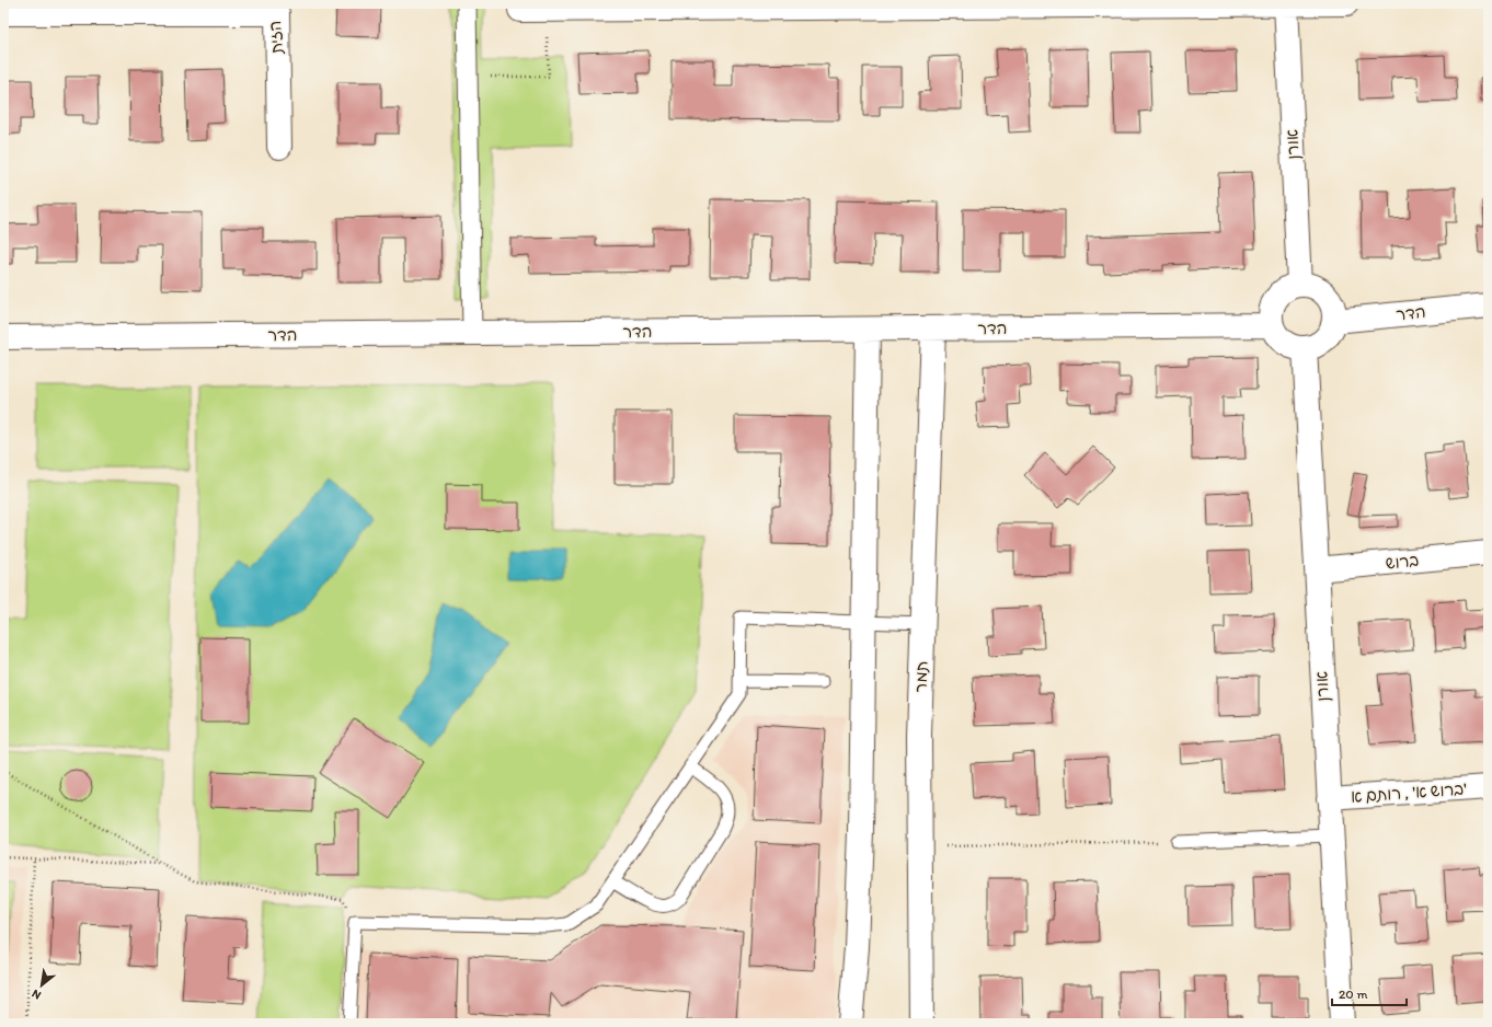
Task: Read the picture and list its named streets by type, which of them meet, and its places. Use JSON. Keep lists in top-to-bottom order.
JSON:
{
  "streets": {
    "street": [
      "הזית",
      "אורן",
      "הדר",
      "ברוש",
      "תמר",
      "ברוש א' , רותם א'"
    ]
  },
  "crossings": [
    ["אורן", "הדר"],
    ["אורן", "ברוש"],
    ["אורן", "ברוש א' , רותם א'"],
    ["הדר", "תמר"]
  ],
  "scale_bar": "20 m",
  "north": "bottom left"
}
